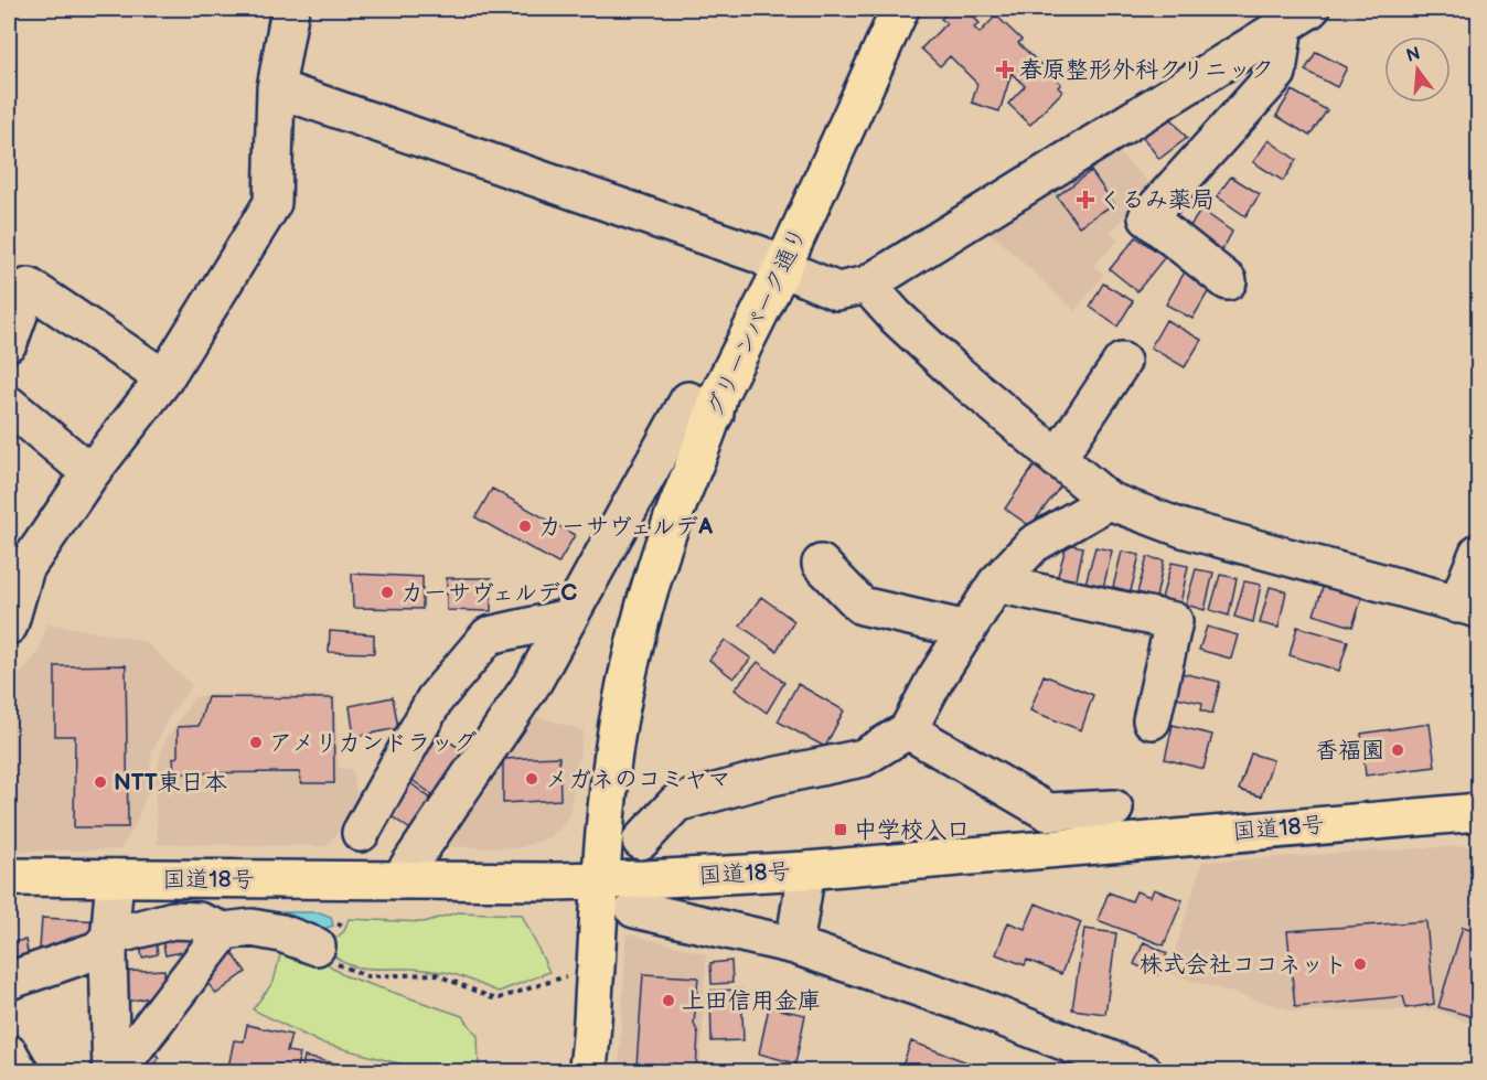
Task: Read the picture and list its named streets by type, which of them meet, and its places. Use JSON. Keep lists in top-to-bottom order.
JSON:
{
  "streets": {
    "main road": ["グリーンパーク通り", "国道18号"]
  },
  "crossings": [
    ["グリーンパーク通り", "国道18号"]
  ],
  "places": {
    "health": ["春原整形外科クリニック", "くるみ薬局"],
    "other": [
      "カーサヴェルデA",
      "カーサヴェルデC",
      "アメリカンドラッグ",
      "香福園",
      "メガネのコミヤマ",
      "NTT東日本",
      "株式会社ココネット",
      "上田信用金庫"
    ],
    "transit": ["中学校入口"]
  },
  "north": "top"
}
